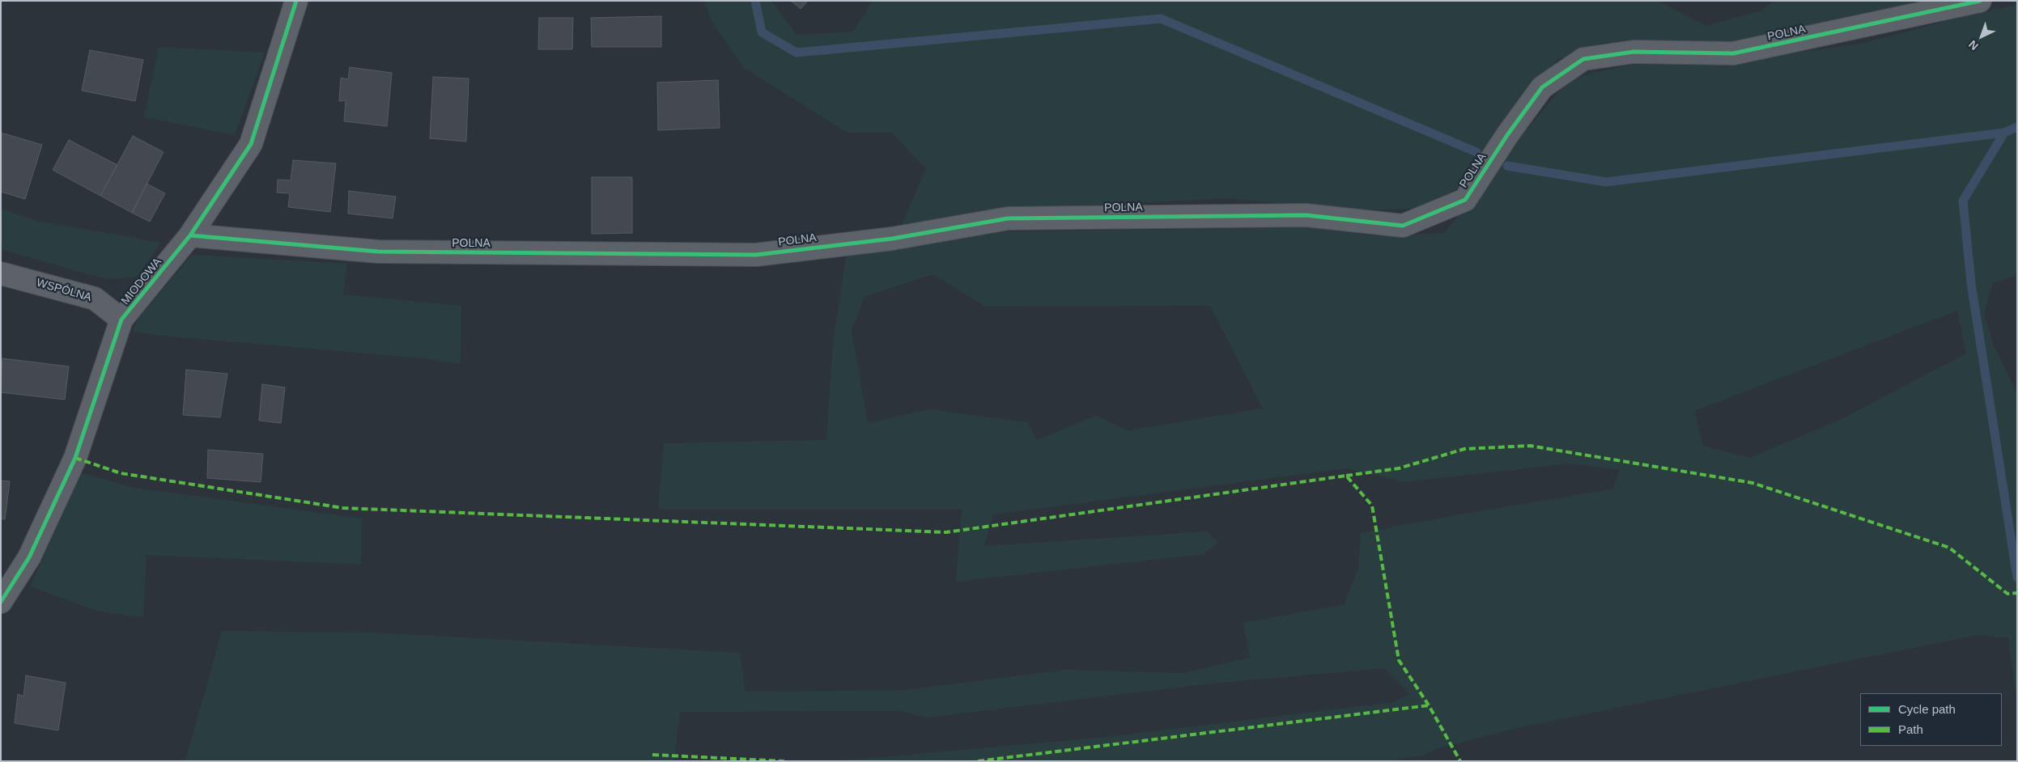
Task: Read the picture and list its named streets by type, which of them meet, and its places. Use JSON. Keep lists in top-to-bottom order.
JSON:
{
  "streets": {
    "street": ["POLNA", "MIODOWA", "WSPÓLNA"]
  },
  "crossings": [
    ["POLNA", "MIODOWA"],
    ["MIODOWA", "WSPÓLNA"]
  ],
  "legend": ["Cycle path", "Path"],
  "north": "bottom left"
}
